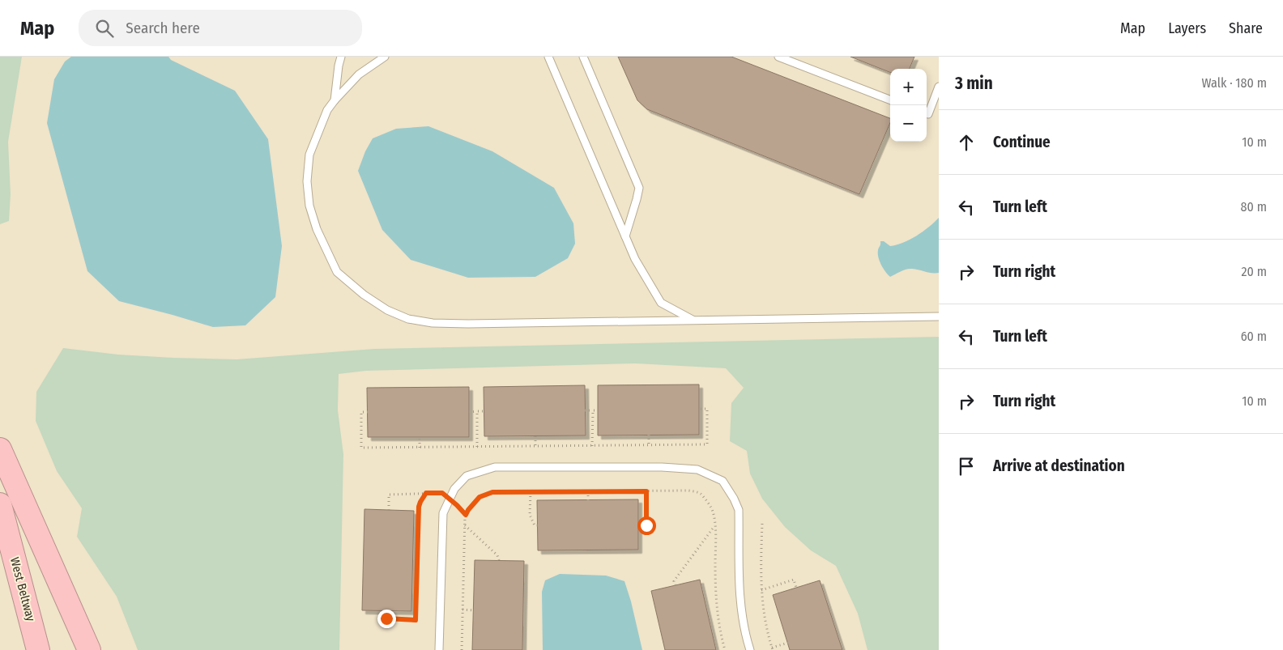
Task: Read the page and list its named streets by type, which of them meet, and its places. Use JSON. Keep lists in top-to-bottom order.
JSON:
{
  "streets": {
    "highway": ["West Beltway"]
  },
  "page": {
    "header": "Map",
    "search": "Search here",
    "nav": ["Map", "Layers", "Share"],
    "heading": ["3 min", "Walk · 180 m"],
    "map_buttons": ["+", "−"],
    "list": [
      ["Continue", "10 m"],
      ["Turn left", "80 m"],
      ["Turn right", "20 m"],
      ["Turn left", "60 m"],
      ["Turn right", "10 m"],
      "Arrive at destination"
    ]
  }
}
